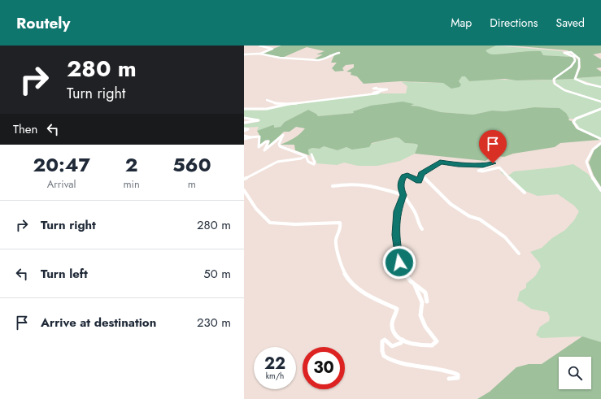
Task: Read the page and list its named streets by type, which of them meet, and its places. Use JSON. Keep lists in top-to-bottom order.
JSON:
{
  "page": {
    "header": "Routely",
    "nav": ["Map", "Directions", "Saved"],
    "turn": ["280 m", "Turn right"],
    "then": "Then",
    "eta": [
      "20:47",
      "Arrival",
      "2",
      "min",
      "560",
      "m"
    ],
    "list": [
      {
        "name": "Turn right",
        "value": "280 m"
      },
      {
        "name": "Turn left",
        "value": "50 m"
      },
      {
        "name": "Arrive at destination",
        "value": "230 m"
      }
    ],
    "speed": "22 km/h",
    "limit": "30"
  }
}
